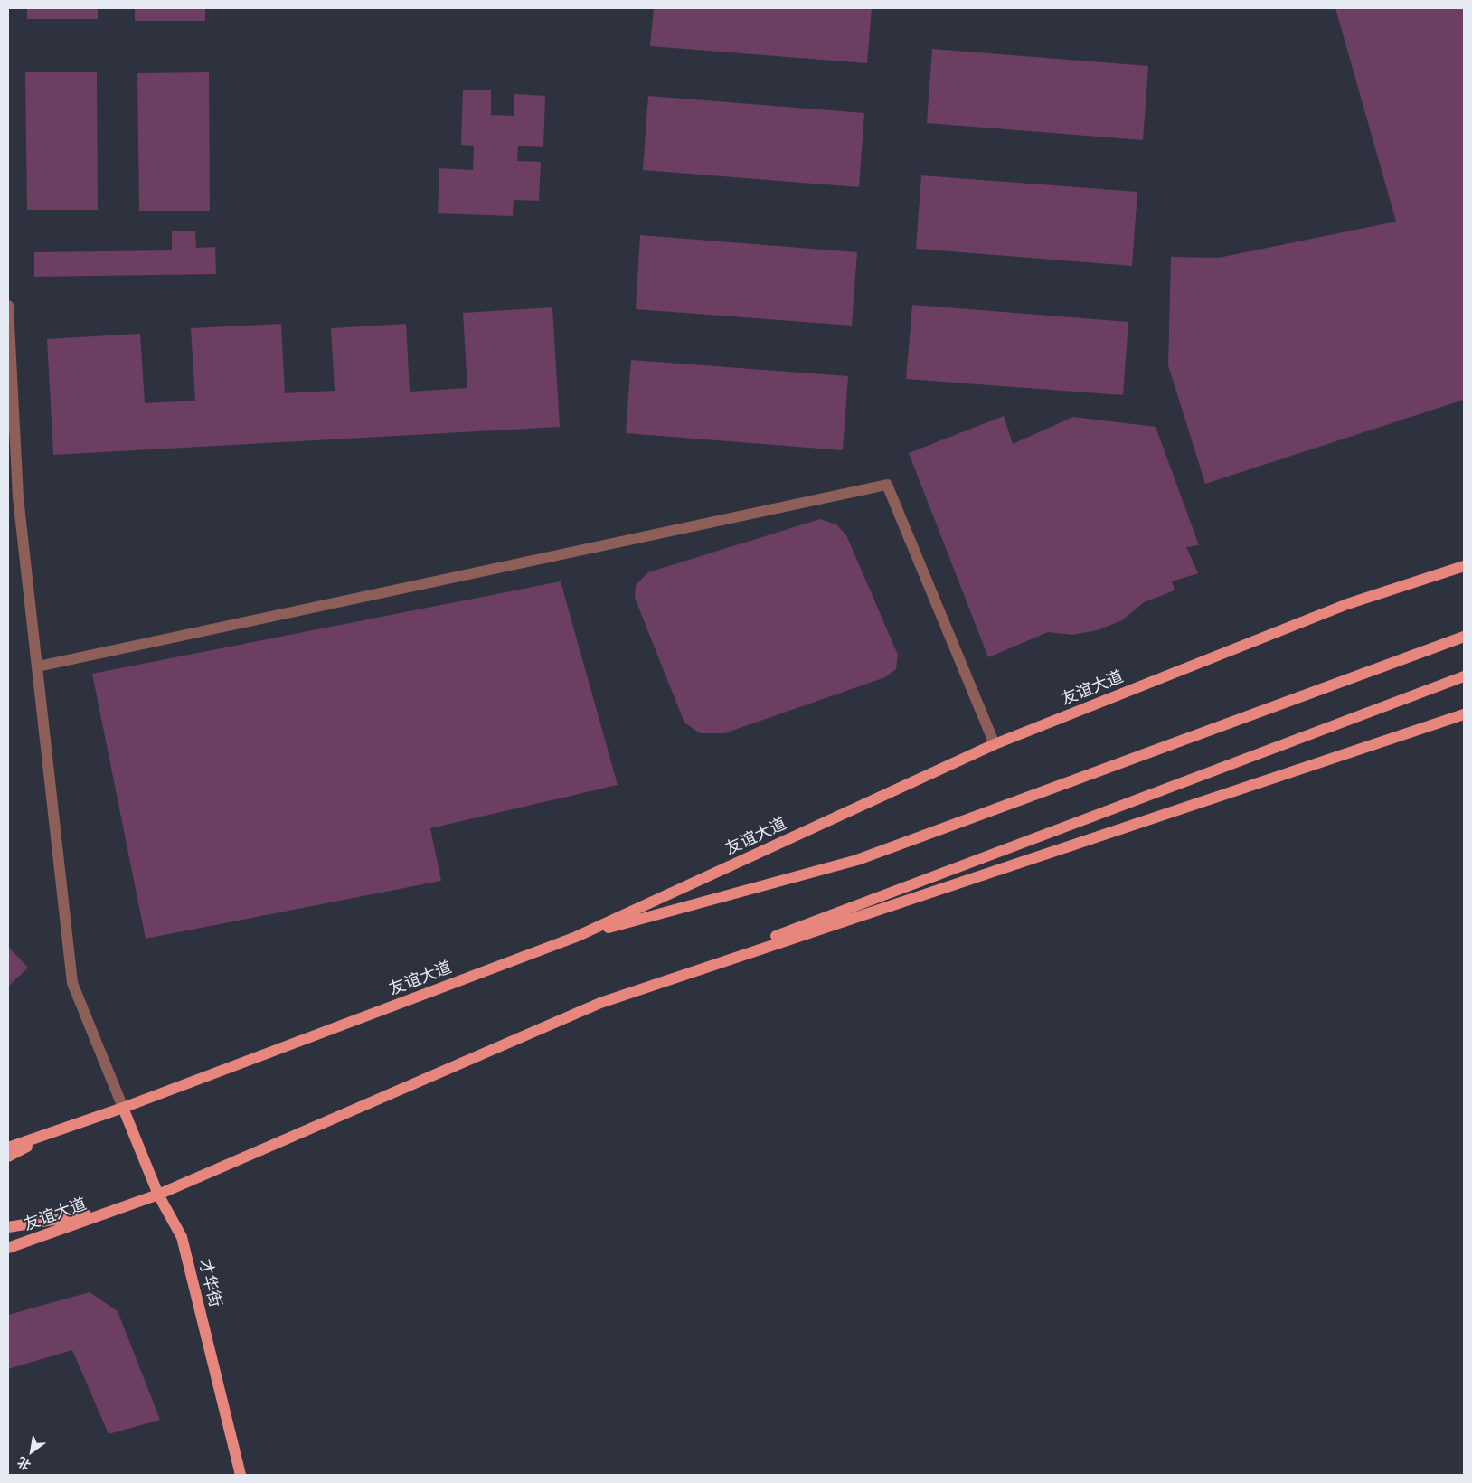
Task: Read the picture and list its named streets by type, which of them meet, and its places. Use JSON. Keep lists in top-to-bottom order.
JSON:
{
  "streets": {
    "main road": ["友谊大道", "才华街"]
  },
  "crossings": [
    ["友谊大道", "才华街"]
  ],
  "north": "bottom left"
}
